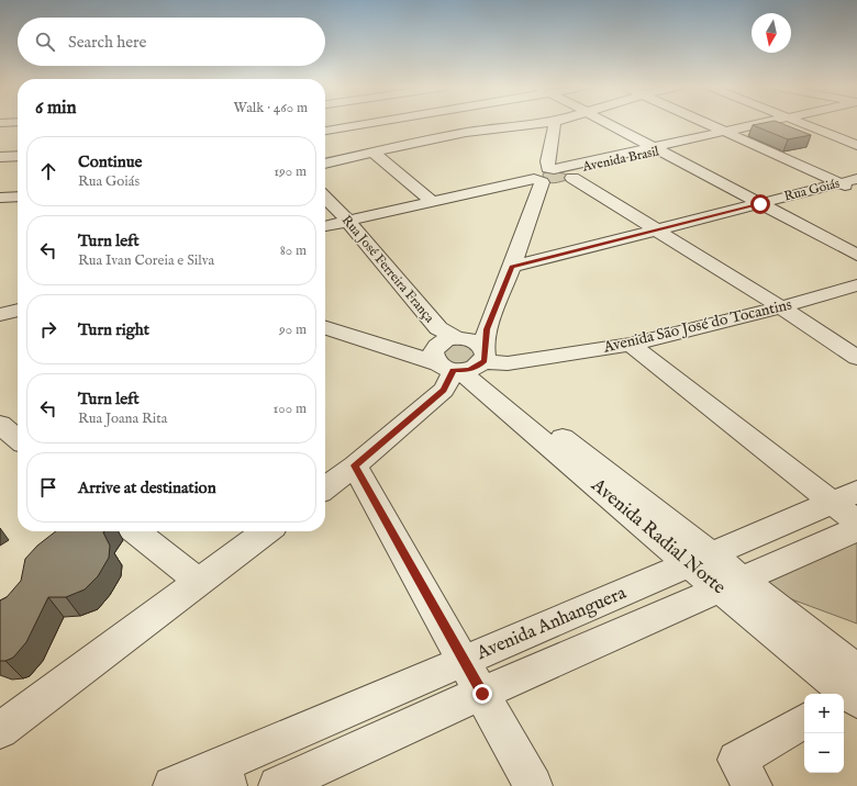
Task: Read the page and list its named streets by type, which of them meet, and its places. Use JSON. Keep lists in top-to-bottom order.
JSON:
{
  "streets": {
    "street": [
      "Avenida Brasil",
      "Rua Goiás",
      "Rua José Ferreira França",
      "Avenida São José do Tocantins",
      "Avenida Radial Norte",
      "Avenida Anhanguera"
    ]
  },
  "crossings": [
    ["Avenida Brasil", "Rua José Ferreira França"],
    ["Rua José Ferreira França", "Avenida São José do Tocantins"],
    ["Rua José Ferreira França", "Avenida Radial Norte"],
    ["Avenida São José do Tocantins", "Avenida Radial Norte"],
    ["Avenida Radial Norte", "Avenida Anhanguera"]
  ],
  "north": "bottom",
  "page": {
    "search": "Search here",
    "heading": ["6 min", "Walk · 460 m"],
    "list": [
      ["Continue", "Rua Goiás", "190 m"],
      ["Turn left", "Rua Ivan Coreia e Silva", "80 m"],
      ["Turn right", "90 m"],
      ["Turn left", "Rua Joana Rita", "100 m"],
      "Arrive at destination"
    ],
    "map_buttons": ["+", "−"]
  }
}
